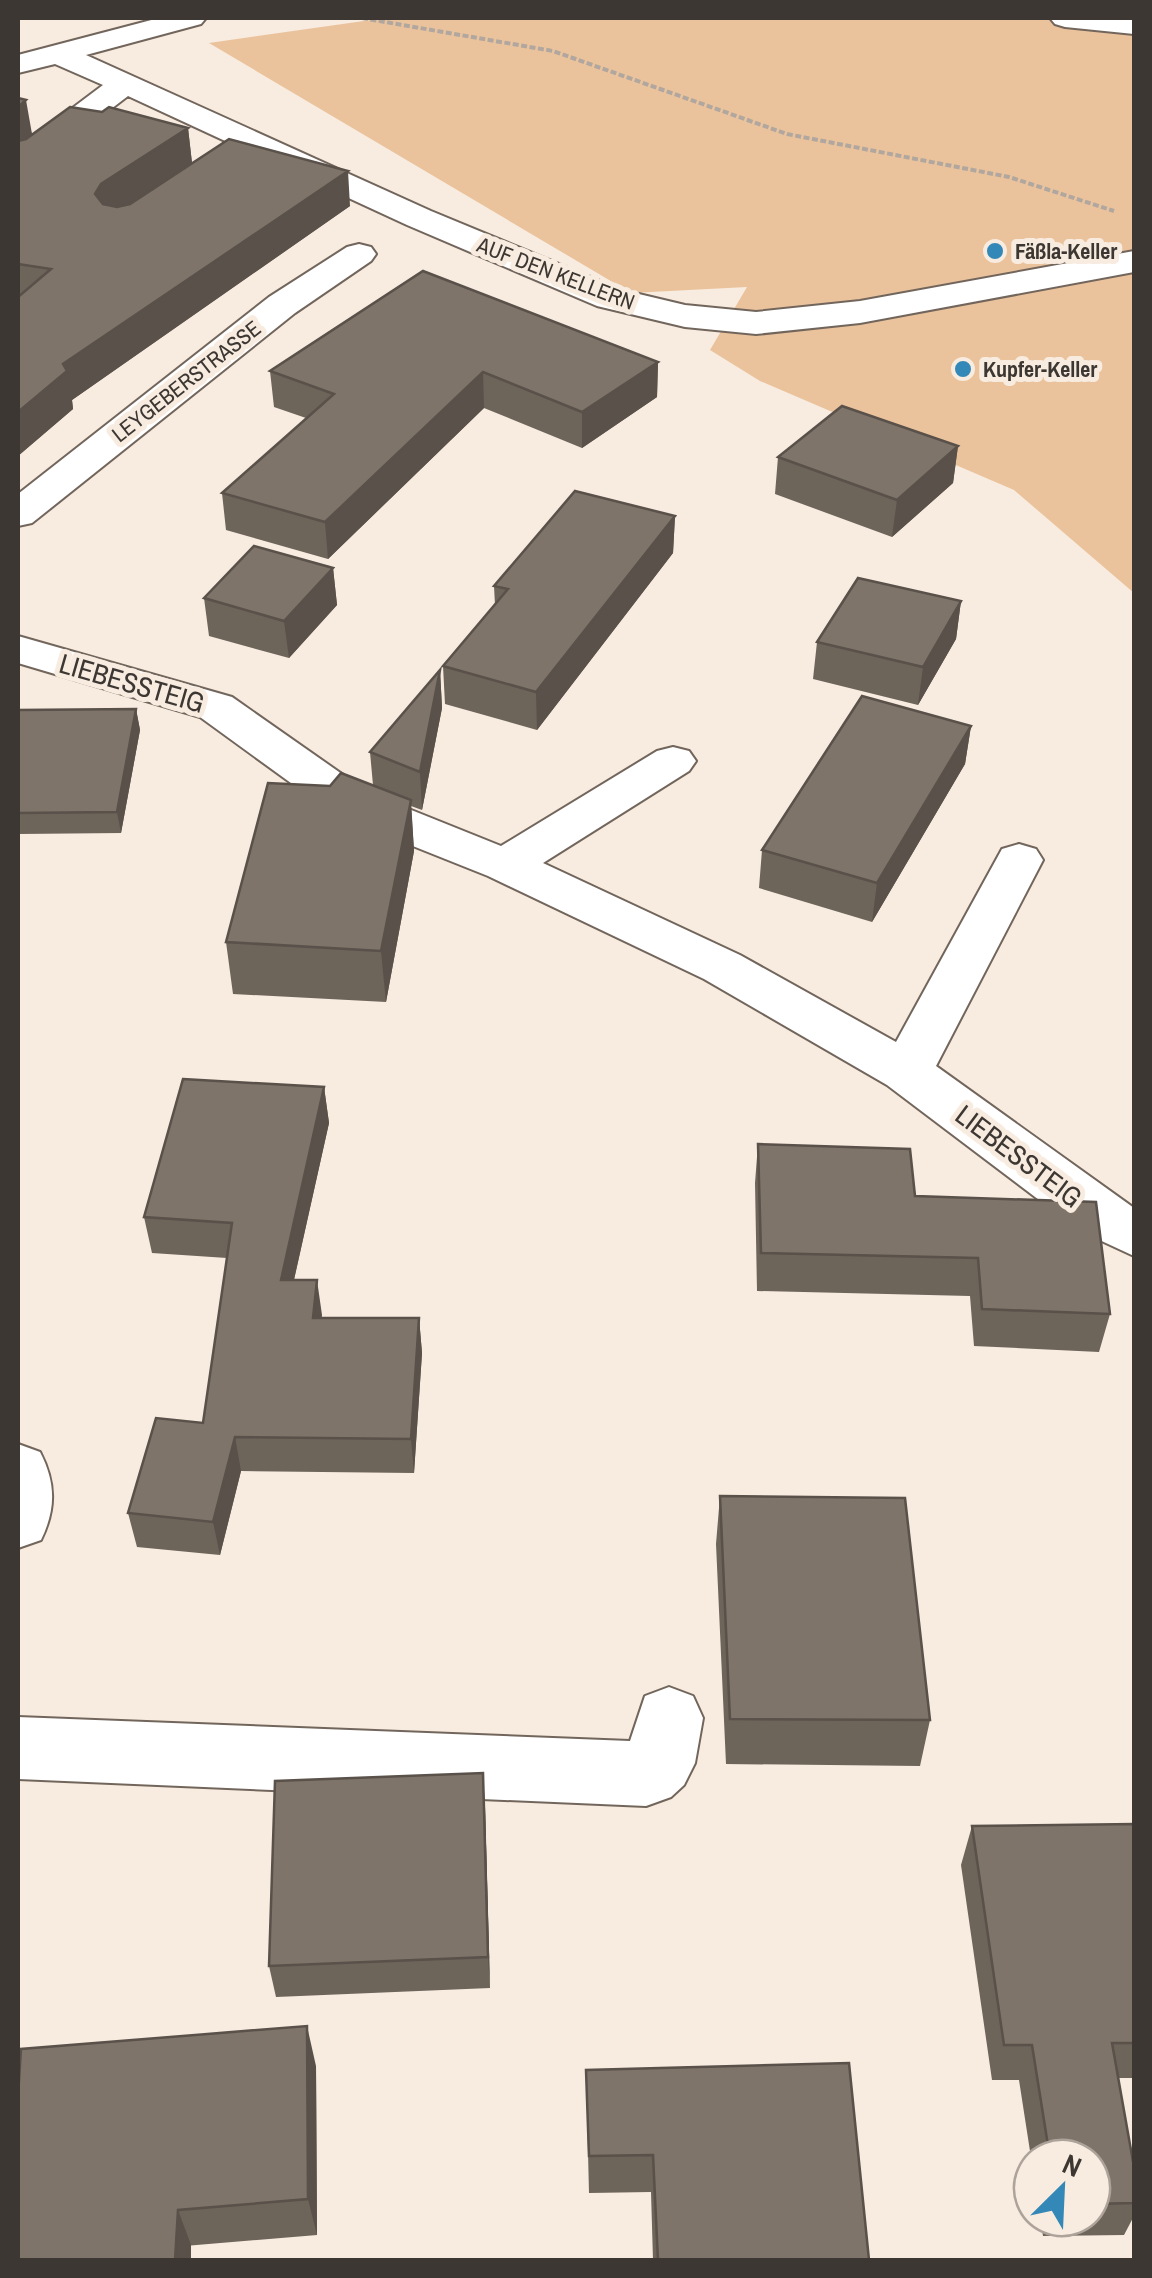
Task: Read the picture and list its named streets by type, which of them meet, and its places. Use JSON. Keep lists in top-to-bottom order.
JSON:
{
  "streets": {
    "street": ["AUF DEN KELLERN", "LEYGEBERSTRASSE", "LIEBESSTEIG"]
  },
  "places": ["Fäßla-Keller", "Kupfer-Keller"],
  "north": "top right"
}
